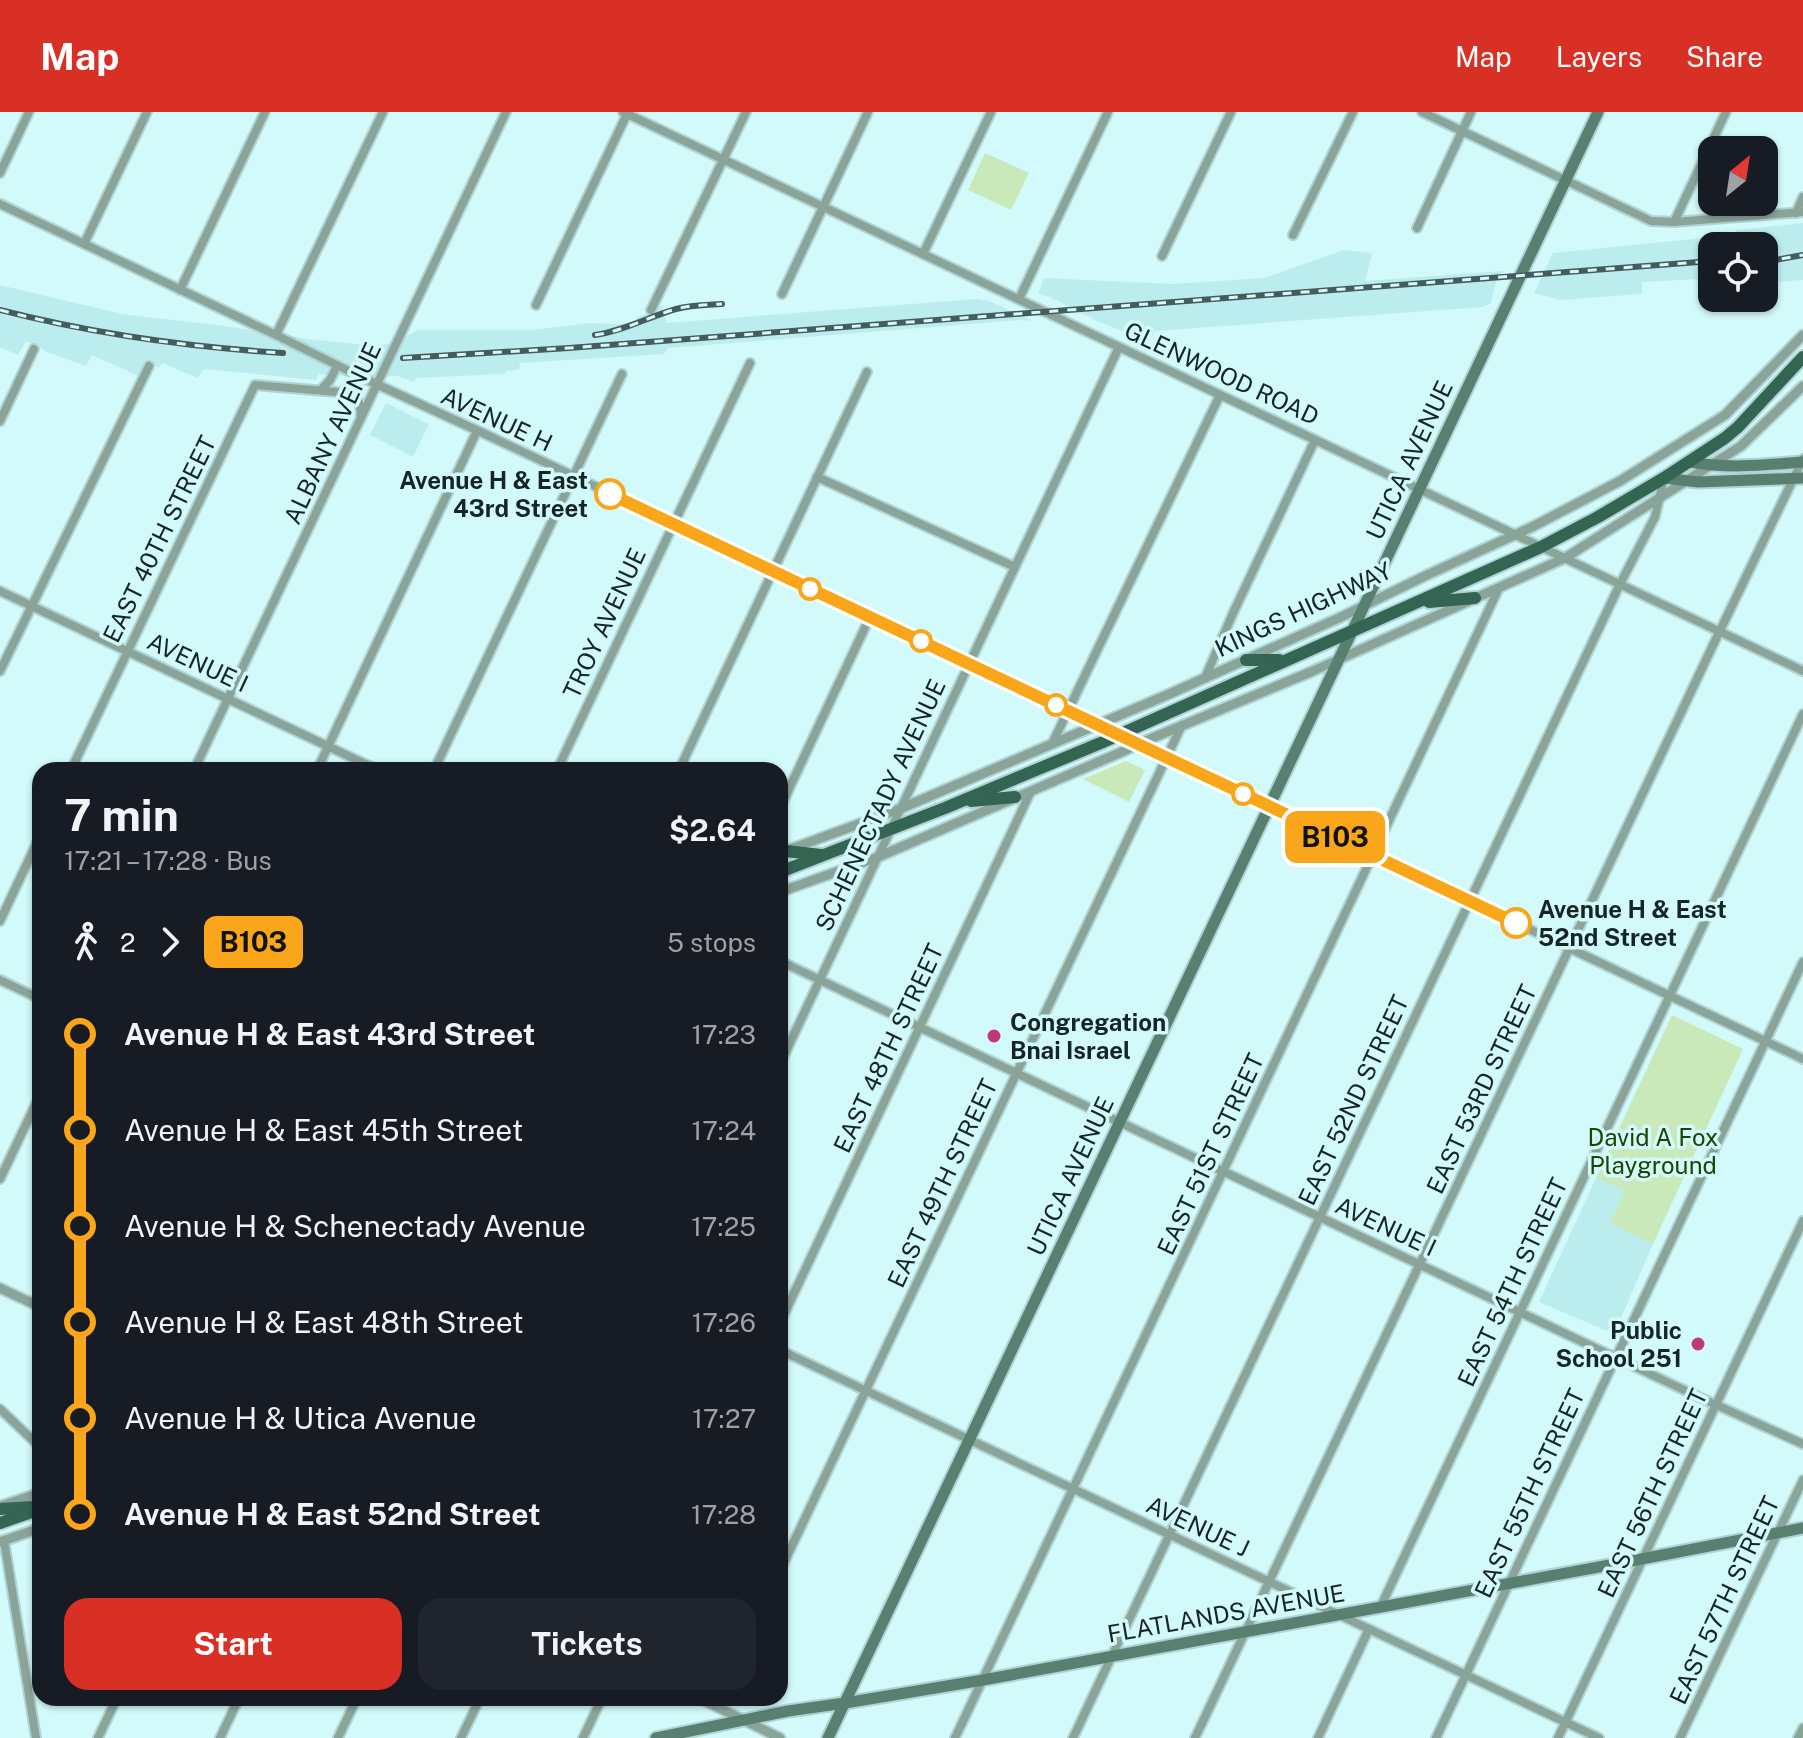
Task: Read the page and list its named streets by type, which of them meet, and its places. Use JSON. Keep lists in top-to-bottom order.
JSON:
{
  "streets": {
    "main road": ["UTICA AVENUE", "KINGS HIGHWAY", "FLATLANDS AVENUE"],
    "street": [
      "GLENWOOD ROAD",
      "AVENUE H",
      "ALBANY AVENUE",
      "EAST 40TH STREET",
      "TROY AVENUE",
      "AVENUE I",
      "SCHENECTADY AVENUE",
      "EAST 48TH STREET",
      "EAST 53RD STREET",
      "EAST 52ND STREET",
      "EAST 51ST STREET",
      "EAST 49TH STREET",
      "EAST 54TH STREET",
      "EAST 55TH STREET",
      "EAST 56TH STREET",
      "AVENUE J",
      "EAST 57TH STREET"
    ]
  },
  "crossings": [
    ["GLENWOOD ROAD", "UTICA AVENUE"],
    ["GLENWOOD ROAD", "KINGS HIGHWAY"],
    ["GLENWOOD ROAD", "SCHENECTADY AVENUE"],
    ["GLENWOOD ROAD", "EAST 53RD STREET"],
    ["GLENWOOD ROAD", "EAST 52ND STREET"],
    ["AVENUE H", "ALBANY AVENUE"],
    ["AVENUE H", "UTICA AVENUE"],
    ["AVENUE H", "KINGS HIGHWAY"],
    ["AVENUE H", "TROY AVENUE"],
    ["AVENUE H", "SCHENECTADY AVENUE"],
    ["AVENUE H", "EAST 53RD STREET"],
    ["AVENUE H", "EAST 52ND STREET"],
    ["AVENUE H", "EAST 51ST STREET"],
    ["AVENUE H", "EAST 49TH STREET"],
    ["AVENUE H", "EAST 54TH STREET"],
    ["AVENUE H", "EAST 55TH STREET"],
    ["ALBANY AVENUE", "EAST 40TH STREET"],
    ["ALBANY AVENUE", "AVENUE I"],
    ["UTICA AVENUE", "KINGS HIGHWAY"],
    ["UTICA AVENUE", "AVENUE I"],
    ["UTICA AVENUE", "AVENUE J"],
    ["UTICA AVENUE", "FLATLANDS AVENUE"],
    ["EAST 40TH STREET", "AVENUE I"],
    ["KINGS HIGHWAY", "SCHENECTADY AVENUE"],
    ["KINGS HIGHWAY", "EAST 52ND STREET"],
    ["AVENUE I", "SCHENECTADY AVENUE"],
    ["AVENUE I", "EAST 48TH STREET"],
    ["AVENUE I", "EAST 53RD STREET"],
    ["AVENUE I", "EAST 52ND STREET"],
    ["AVENUE I", "EAST 51ST STREET"],
    ["AVENUE I", "EAST 49TH STREET"],
    ["AVENUE I", "EAST 54TH STREET"],
    ["AVENUE I", "EAST 55TH STREET"],
    ["AVENUE I", "EAST 56TH STREET"],
    ["EAST 53RD STREET", "AVENUE J"],
    ["EAST 53RD STREET", "FLATLANDS AVENUE"],
    ["EAST 52ND STREET", "AVENUE J"],
    ["EAST 52ND STREET", "FLATLANDS AVENUE"],
    ["EAST 51ST STREET", "AVENUE J"],
    ["EAST 51ST STREET", "FLATLANDS AVENUE"],
    ["EAST 49TH STREET", "AVENUE J"],
    ["EAST 54TH STREET", "FLATLANDS AVENUE"],
    ["EAST 55TH STREET", "AVENUE J"],
    ["EAST 55TH STREET", "FLATLANDS AVENUE"],
    ["EAST 56TH STREET", "AVENUE J"],
    ["EAST 56TH STREET", "FLATLANDS AVENUE"],
    ["AVENUE J", "FLATLANDS AVENUE"],
    ["EAST 57TH STREET", "FLATLANDS AVENUE"]
  ],
  "parks": ["David A Fox Playground"],
  "places": [
    "Avenue H & East 43rd Street",
    "Avenue H & East 52nd Street",
    "Congregation Bnai Israel",
    "Public School 251"
  ],
  "lines": ["bus line B103"],
  "north": "top right",
  "page": {
    "header": "Map",
    "nav": ["Map", "Layers", "Share"],
    "on_map": "B103",
    "heading": ["7 min", "17:21 – 17:28 · Bus", "$2.64"],
    "legs": ["2", "B103", "5 stops"],
    "list": [
      {
        "name": "Avenue H & East 43rd Street",
        "value": "17:23"
      },
      {
        "name": "Avenue H & East 45th Street",
        "value": "17:24"
      },
      {
        "name": "Avenue H & Schenectady Avenue",
        "value": "17:25"
      },
      {
        "name": "Avenue H & East 48th Street",
        "value": "17:26"
      },
      {
        "name": "Avenue H & Utica Avenue",
        "value": "17:27"
      },
      {
        "name": "Avenue H & East 52nd Street",
        "value": "17:28"
      }
    ],
    "buttons": ["Start", "Tickets"]
  }
}
